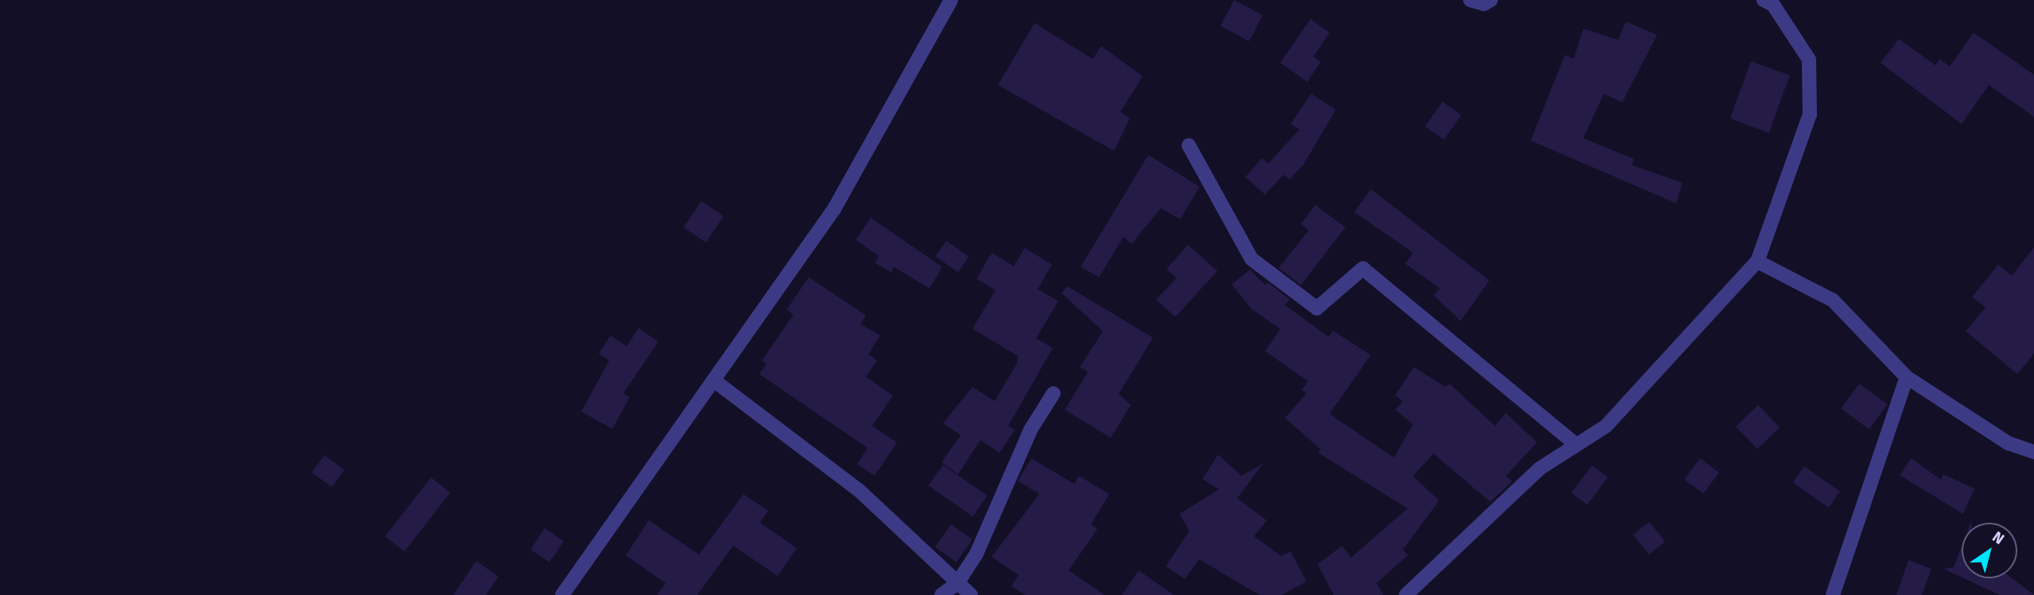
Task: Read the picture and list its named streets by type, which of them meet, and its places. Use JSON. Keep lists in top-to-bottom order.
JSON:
{
  "north": "top right"
}
